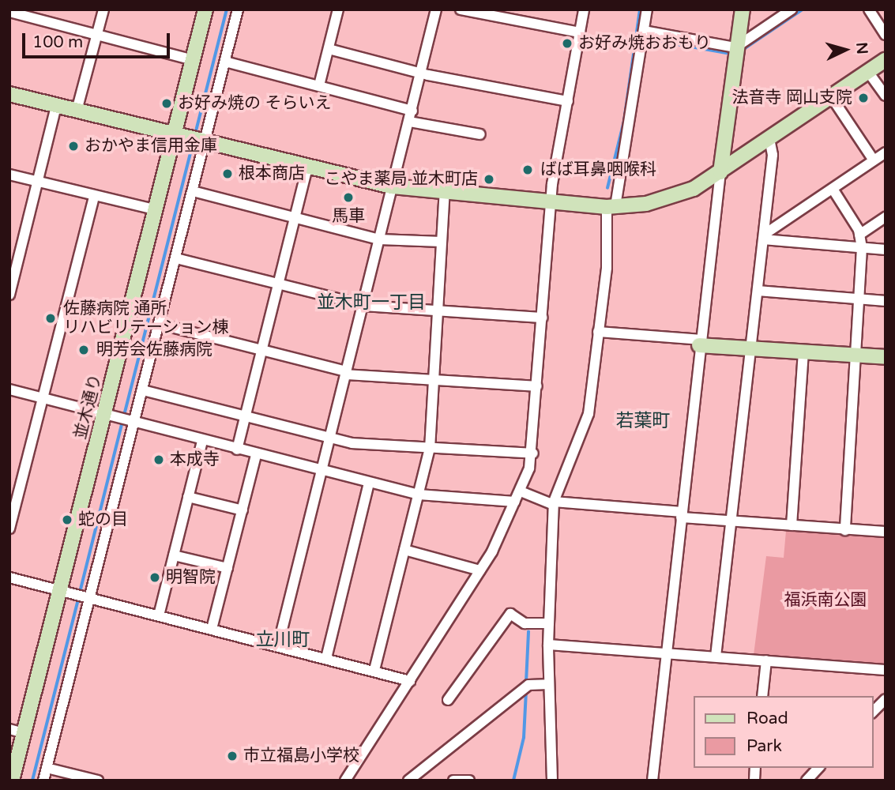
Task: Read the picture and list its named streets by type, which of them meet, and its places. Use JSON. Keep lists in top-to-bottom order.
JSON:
{
  "streets": {
    "street": ["並木通り"]
  },
  "districts": ["並木町一丁目", "若葉町", "立川町"],
  "parks": ["福浜南公園"],
  "places": [
    "お好み焼おおもり",
    "法音寺 岡山支院",
    "お好み焼の そらいえ",
    "おかやま信用金庫",
    "ばば耳鼻咽喉科",
    "根本商店",
    "こやま薬局 並木町店",
    "馬車",
    "佐藤病院 通所 リハビリテーション棟",
    "明芳会佐藤病院",
    "本成寺",
    "蛇の目",
    "明智院",
    "市立福島小学校"
  ],
  "legend": ["Road", "Park"],
  "scale_bar": "100 m",
  "north": "right"
}
